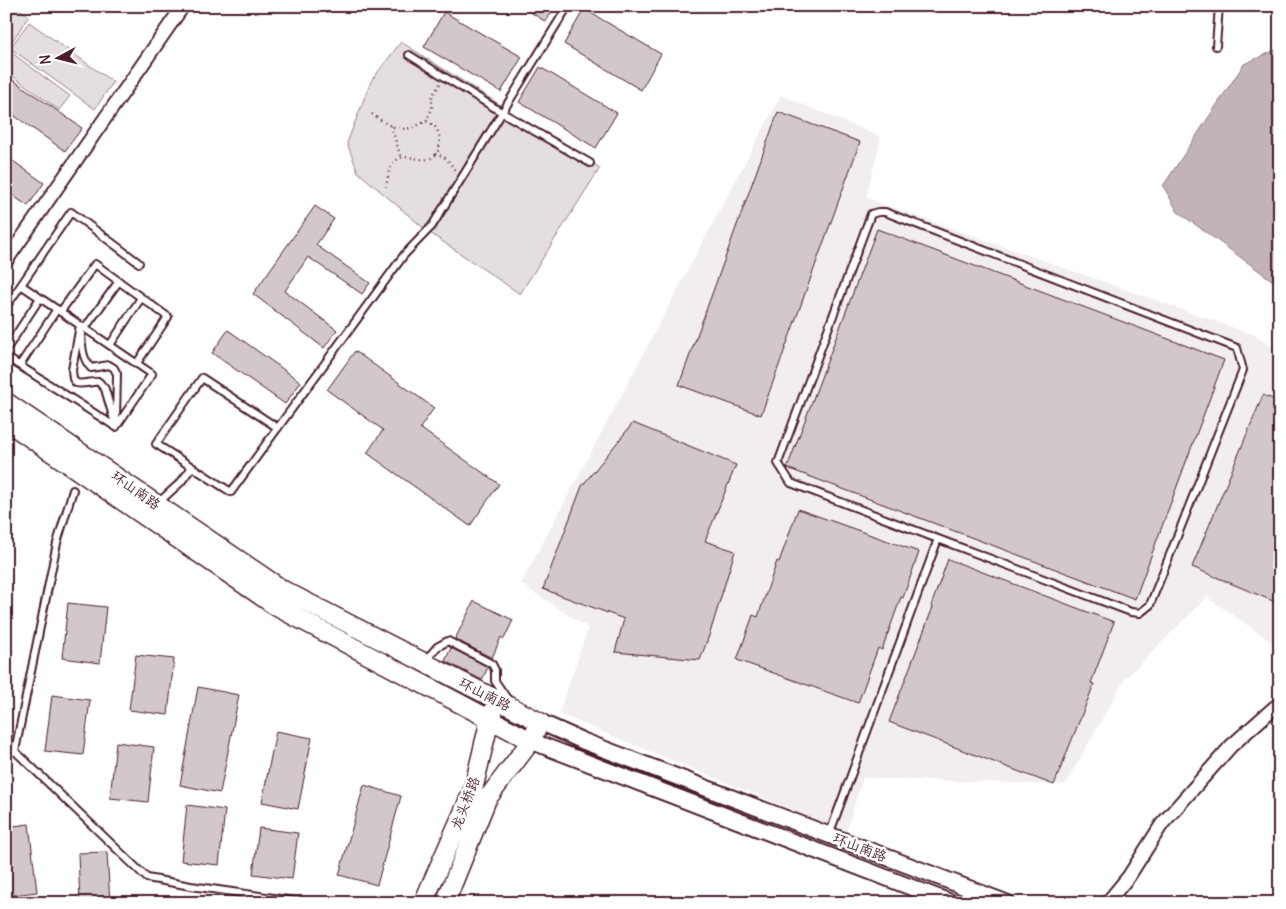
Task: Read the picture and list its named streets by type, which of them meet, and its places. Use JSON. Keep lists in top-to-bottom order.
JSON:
{
  "streets": {
    "main road": ["环山南路", "龙头桥路"]
  },
  "crossings": [
    ["环山南路", "龙头桥路"]
  ],
  "north": "left"
}
